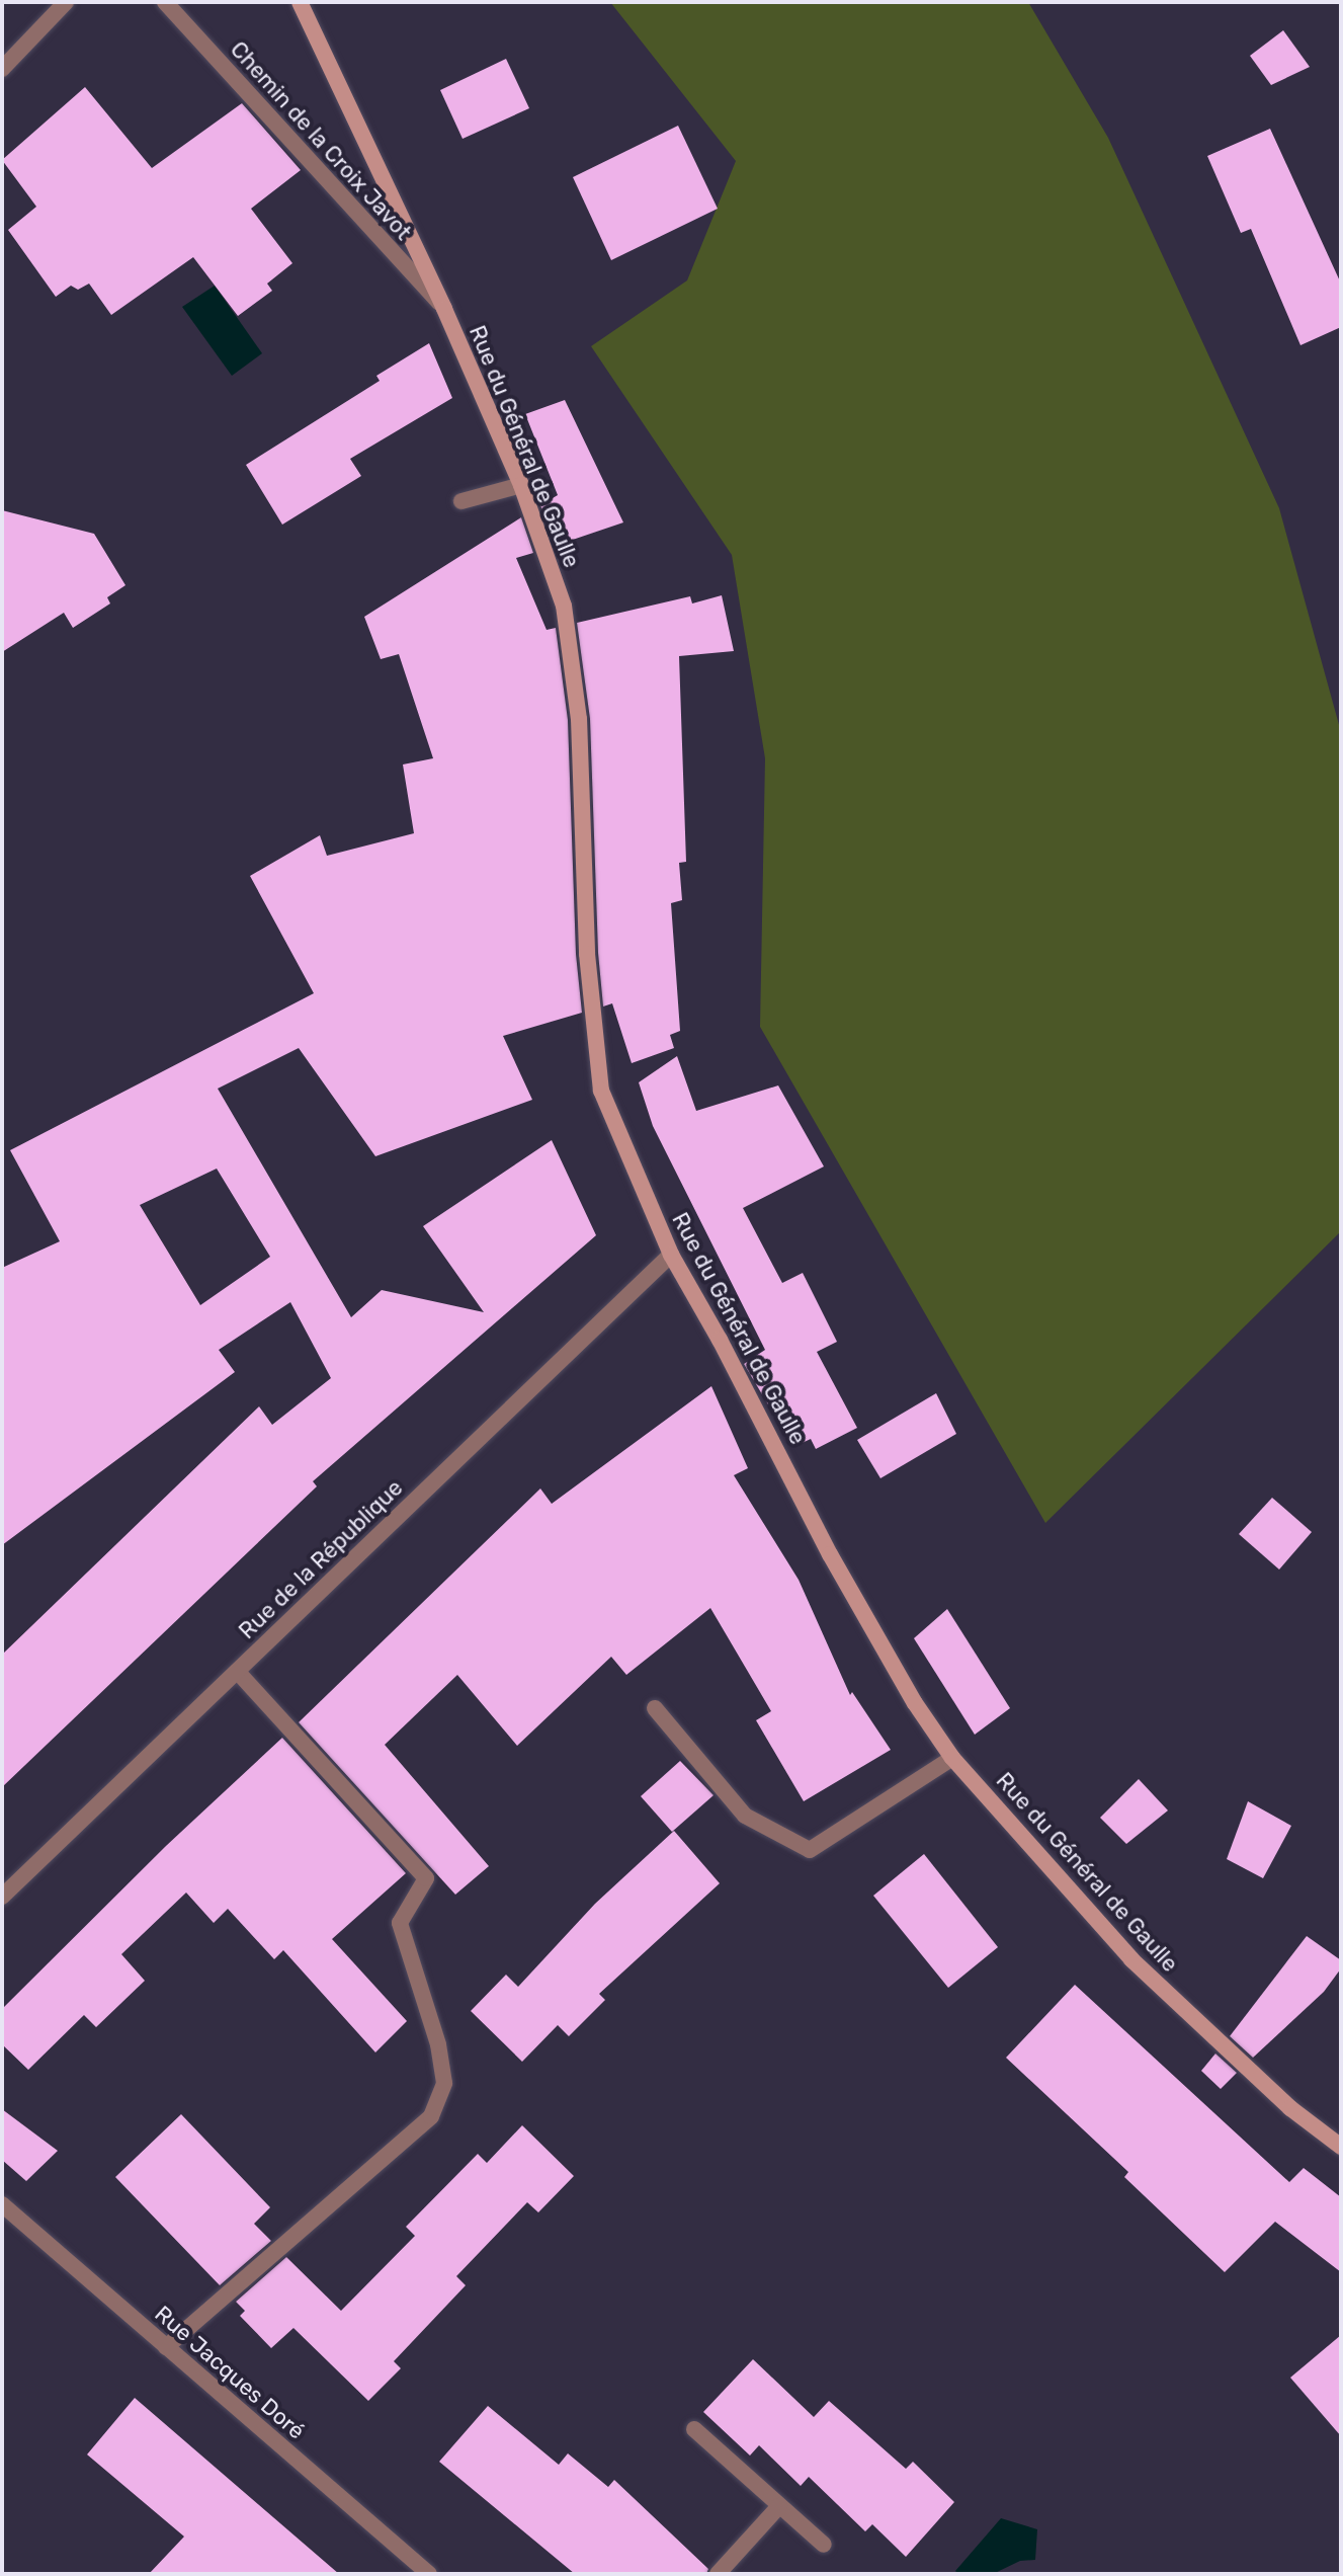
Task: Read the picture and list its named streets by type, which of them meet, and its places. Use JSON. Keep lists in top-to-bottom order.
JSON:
{
  "streets": {
    "street": [
      "Chemin de la Croix Javot",
      "Rue du Général de Gaulle",
      "Rue de la République",
      "Rue Jacques Doré"
    ]
  },
  "crossings": [
    ["Chemin de la Croix Javot", "Rue du Général de Gaulle"],
    ["Rue du Général de Gaulle", "Rue de la République"]
  ]
}
